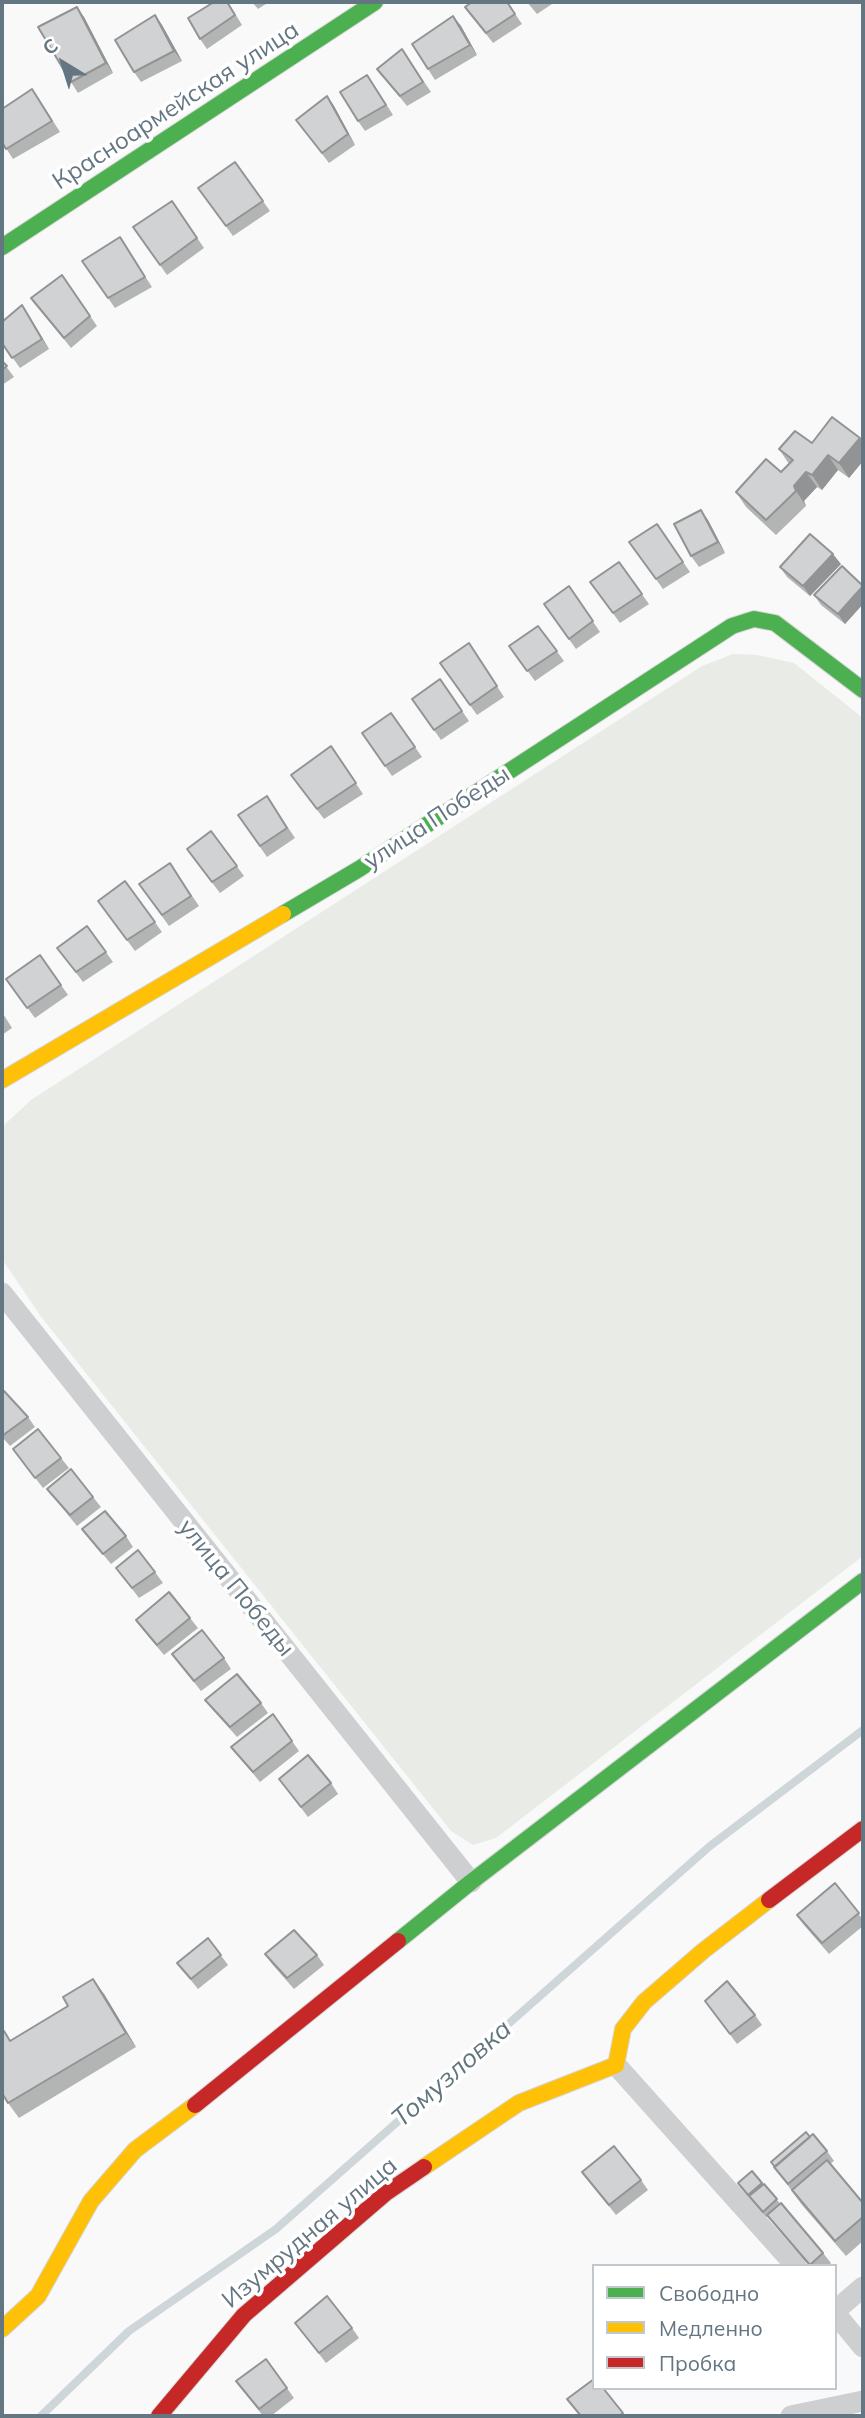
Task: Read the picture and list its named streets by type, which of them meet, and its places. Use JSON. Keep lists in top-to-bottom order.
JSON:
{
  "streets": {
    "street": ["Красноармейская улица", "улица Победы", "Изумрудная улица"]
  },
  "water": ["Томузловка"],
  "legend": ["Свободно", "Медленно", "Пробка"],
  "north": "top left"
}
